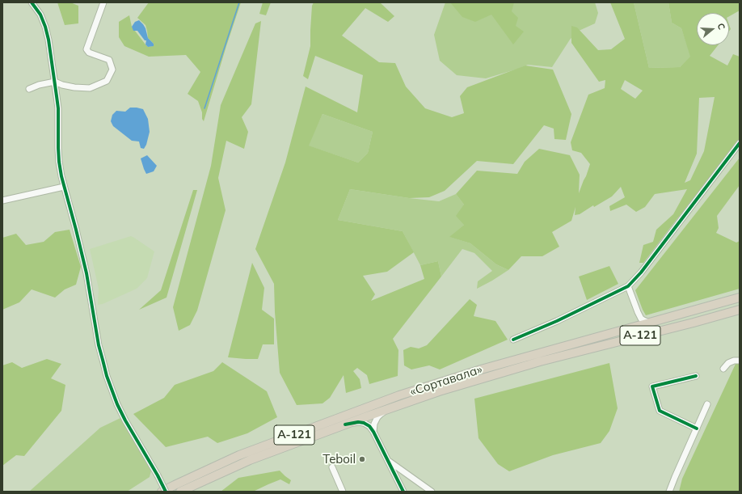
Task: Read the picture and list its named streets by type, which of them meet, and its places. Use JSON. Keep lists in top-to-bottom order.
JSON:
{
  "streets": {
    "highway": ["А-121", "«Сортавала»"]
  },
  "places": ["Teboil"],
  "north": "right"
}
